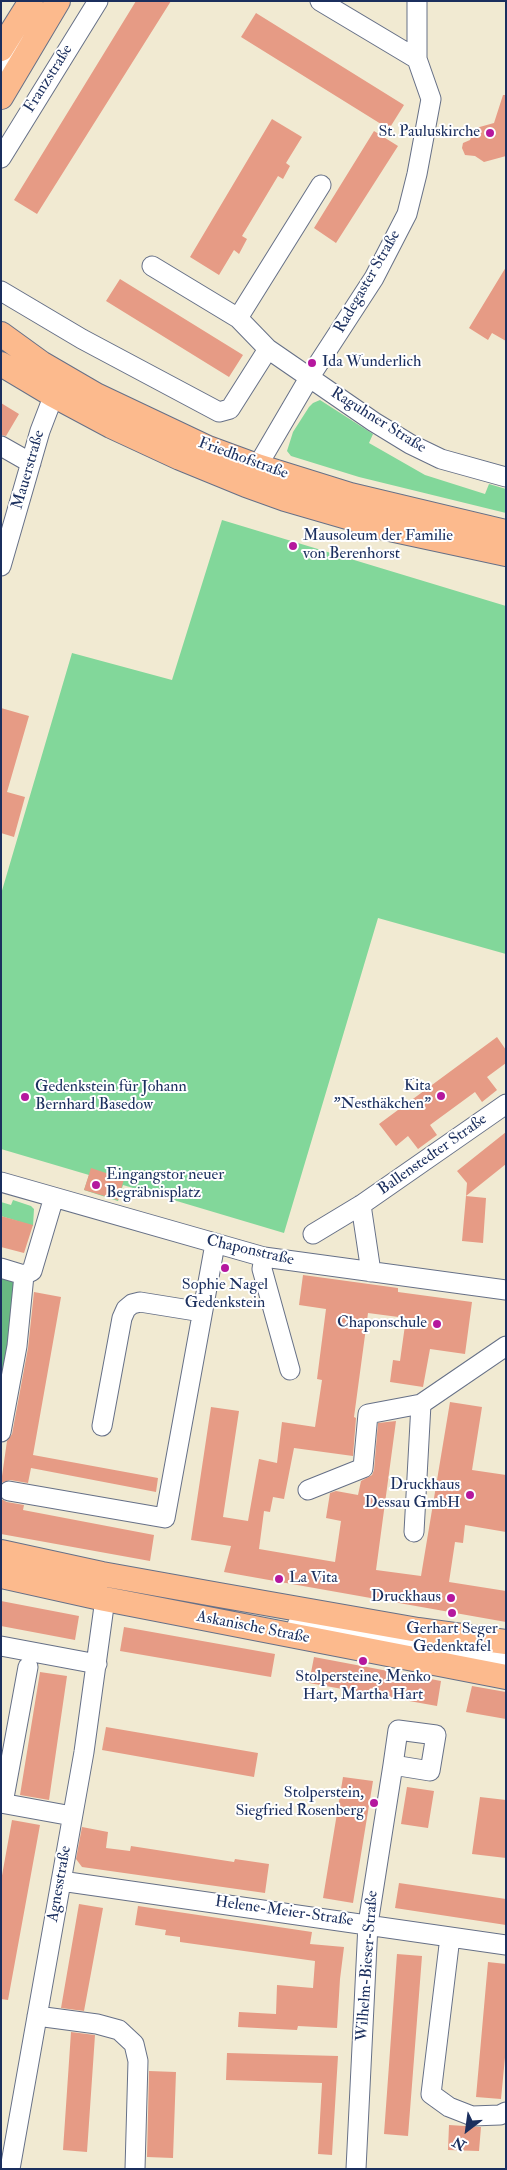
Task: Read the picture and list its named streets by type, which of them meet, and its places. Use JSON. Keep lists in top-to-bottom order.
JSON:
{
  "streets": {
    "main road": ["Franzstraße", "Friedhofstraße", "Askanische Straße"],
    "street": [
      "Radegaster Straße",
      "Raguhner Straße",
      "Mauerstraße",
      "Ballenstedter Straße",
      "Chaponstraße",
      "Agnesstraße",
      "Helene-Meier-Straße",
      "Wilhelm-Bieser-Straße"
    ]
  },
  "crossings": [
    ["Radegaster Straße", "Raguhner Straße"],
    ["Radegaster Straße", "Friedhofstraße"],
    ["Friedhofstraße", "Mauerstraße"],
    ["Ballenstedter Straße", "Chaponstraße"],
    ["Askanische Straße", "Agnesstraße"],
    ["Agnesstraße", "Helene-Meier-Straße"],
    ["Helene-Meier-Straße", "Wilhelm-Bieser-Straße"]
  ],
  "places": [
    "St. Pauluskirche",
    "Ida Wunderlich",
    "Mausoleum der Familie von Berenhorst",
    "Kita \"Nesthäkchen\"",
    "Gedenkstein für Johann Bernhard Basedow",
    "Eingangstor neuer Begräbnisplatz",
    "Sophie Nagel Gedenkstein",
    "Chaponschule",
    "Druckhaus Dessau GmbH",
    "La Vita",
    "Druckhaus",
    "Gerhart Seger Gedenktafel",
    "Stolpersteine, Menko Hart, Martha Hart",
    "Stolperstein, Siegfried Rosenberg"
  ],
  "north": "bottom left"
}
